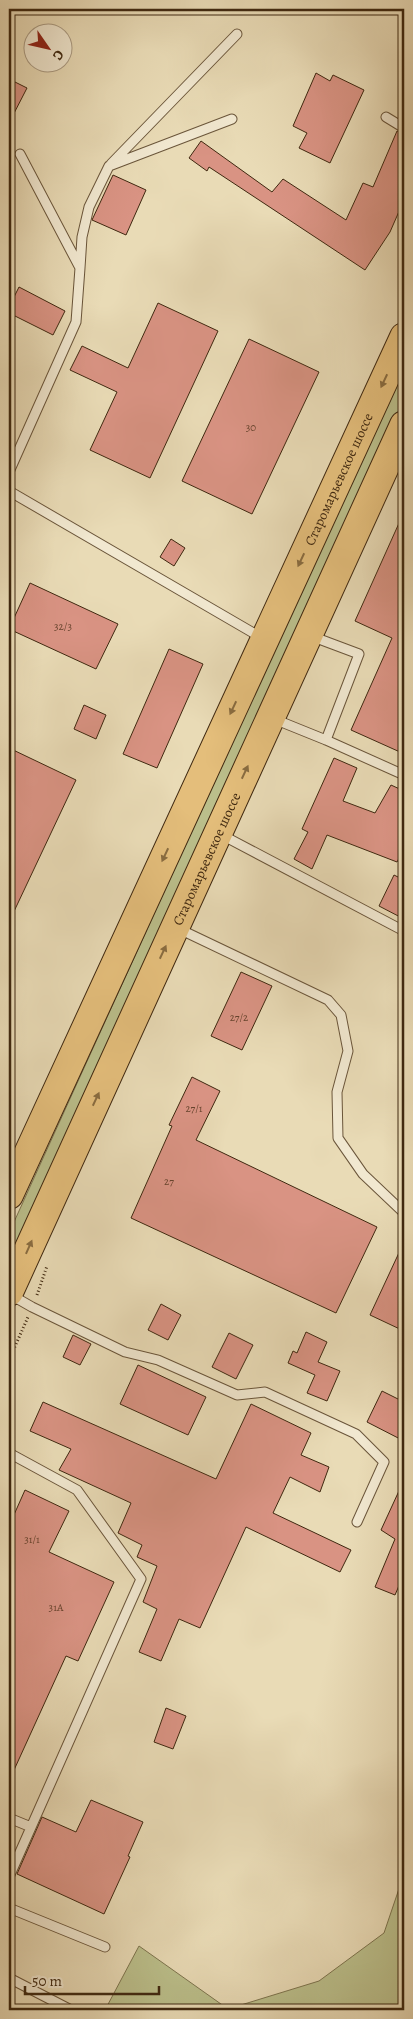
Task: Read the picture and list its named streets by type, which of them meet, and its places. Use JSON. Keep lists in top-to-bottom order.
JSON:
{
  "streets": {
    "main road": ["Старомарьевское шоссе"]
  },
  "house_numbers": [
    "30",
    "32/3",
    "27/2",
    "27/1",
    "27",
    "31/1",
    "31А"
  ],
  "scale_bar": "50 m",
  "north": "bottom right"
}
